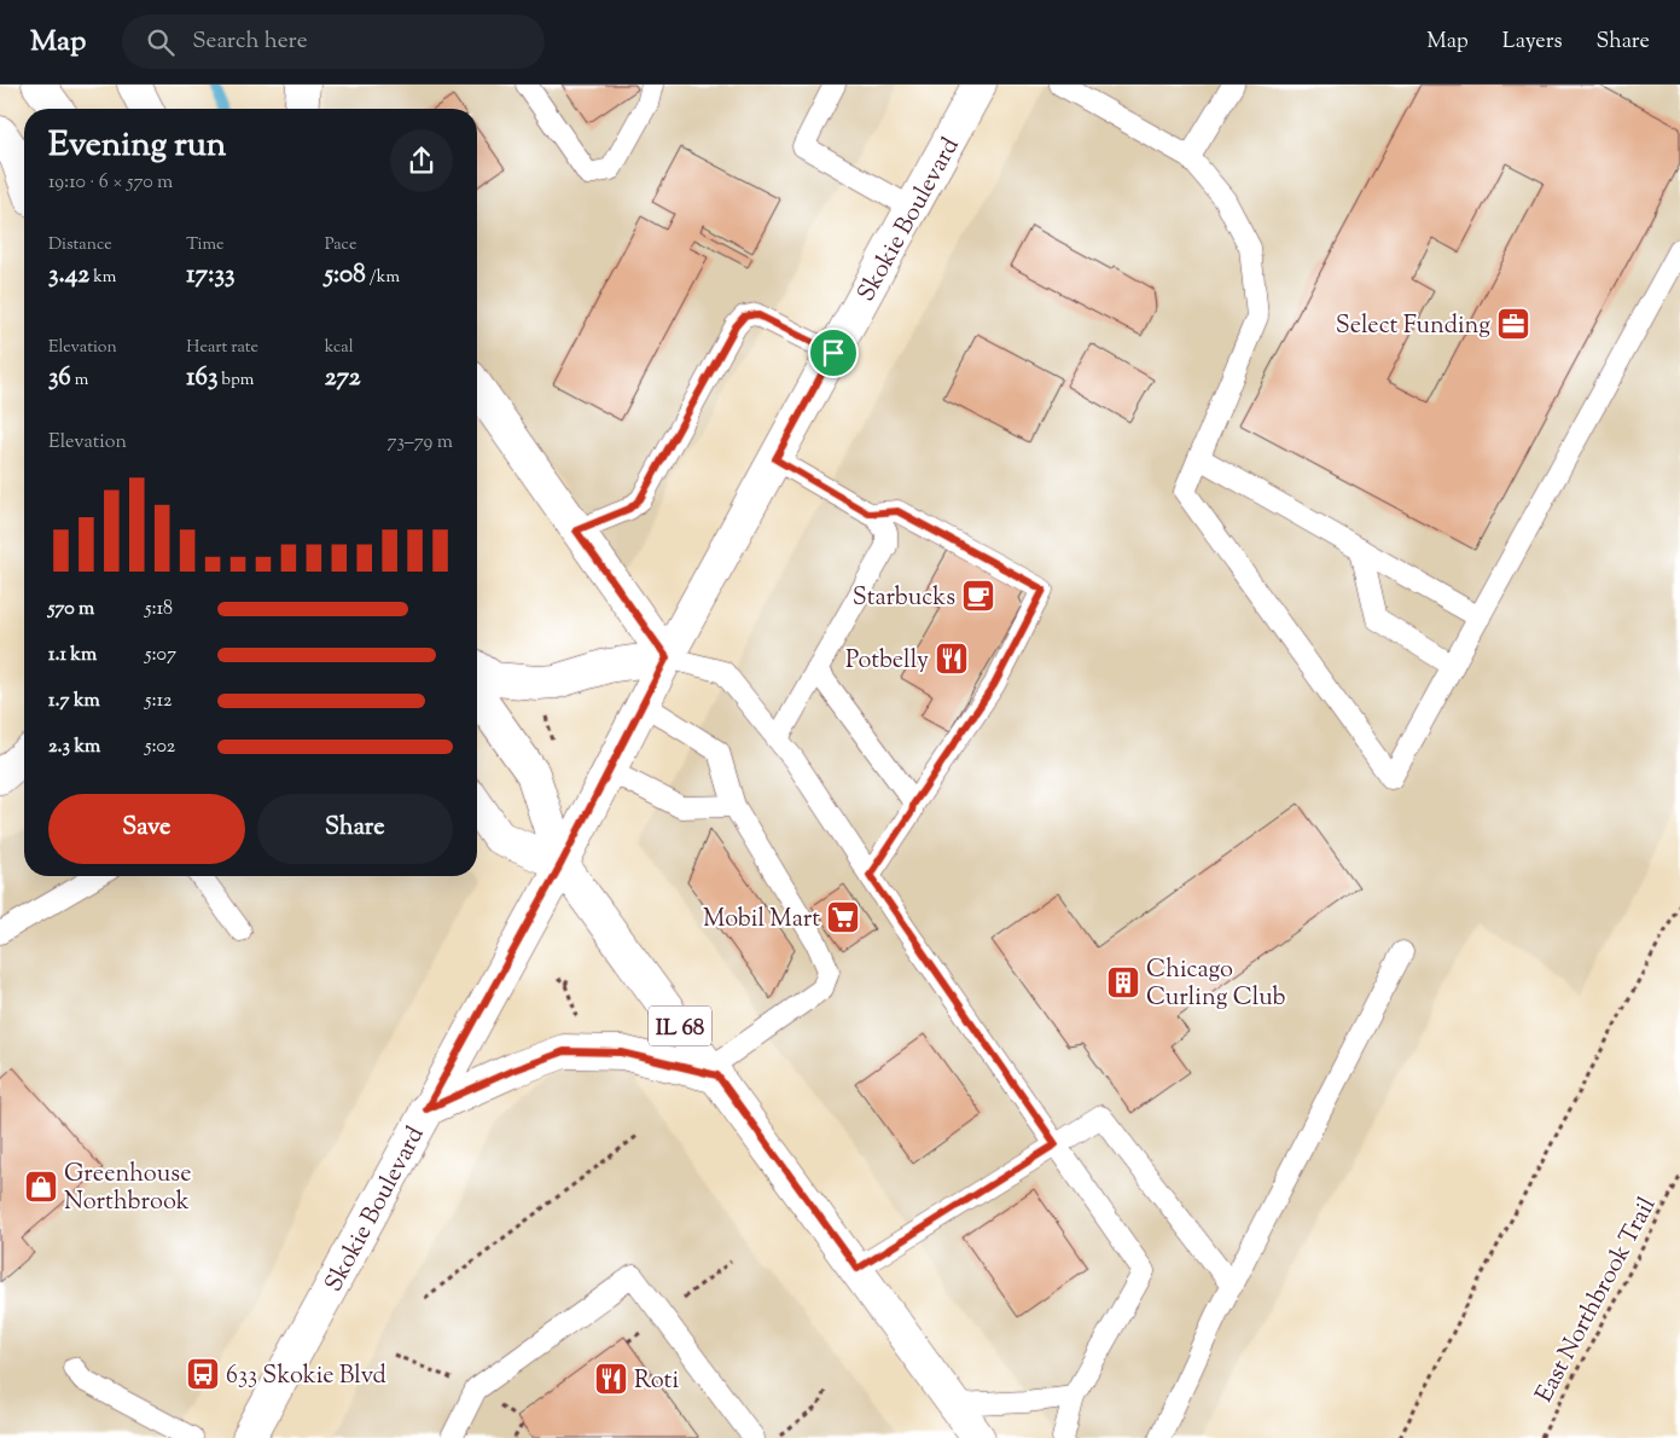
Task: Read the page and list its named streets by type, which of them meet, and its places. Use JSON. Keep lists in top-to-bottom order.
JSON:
{
  "streets": {
    "main road": ["Skokie Boulevard", "IL 68"],
    "path": ["East Northbrook Trail"]
  },
  "crossings": [
    ["Skokie Boulevard", "IL 68"]
  ],
  "places": {
    "office": ["Select Funding"],
    "cafe": ["Starbucks"],
    "restaurant": ["Potbelly", "Roti"],
    "supermarket": ["Mobil Mart"],
    "building": ["Chicago Curling Club"],
    "shop": ["Greenhouse Northbrook"],
    "bus stop": ["633 Skokie Blvd"]
  },
  "page": {
    "header": "Map",
    "search": "Search here",
    "nav": ["Map", "Layers", "Share"],
    "heading": ["Evening run", "19:10 · 6 × 570 m"],
    "stats": [
      ["Distance", "3.42 km"],
      ["Time", "17:33"],
      ["Pace", "5:08 /km"],
      ["Elevation", "36 m"],
      ["Heart rate", "163 bpm"],
      ["kcal", "272"]
    ],
    "chart": ["Elevation", "73–79 m"],
    "list": [
      {
        "name": "570 m",
        "note": "5:18"
      },
      {
        "name": "1.1 km",
        "note": "5:07"
      },
      {
        "name": "1.7 km",
        "note": "5:12"
      },
      {
        "name": "2.3 km",
        "note": "5:02"
      }
    ],
    "buttons": ["Save", "Share"]
  }
}
